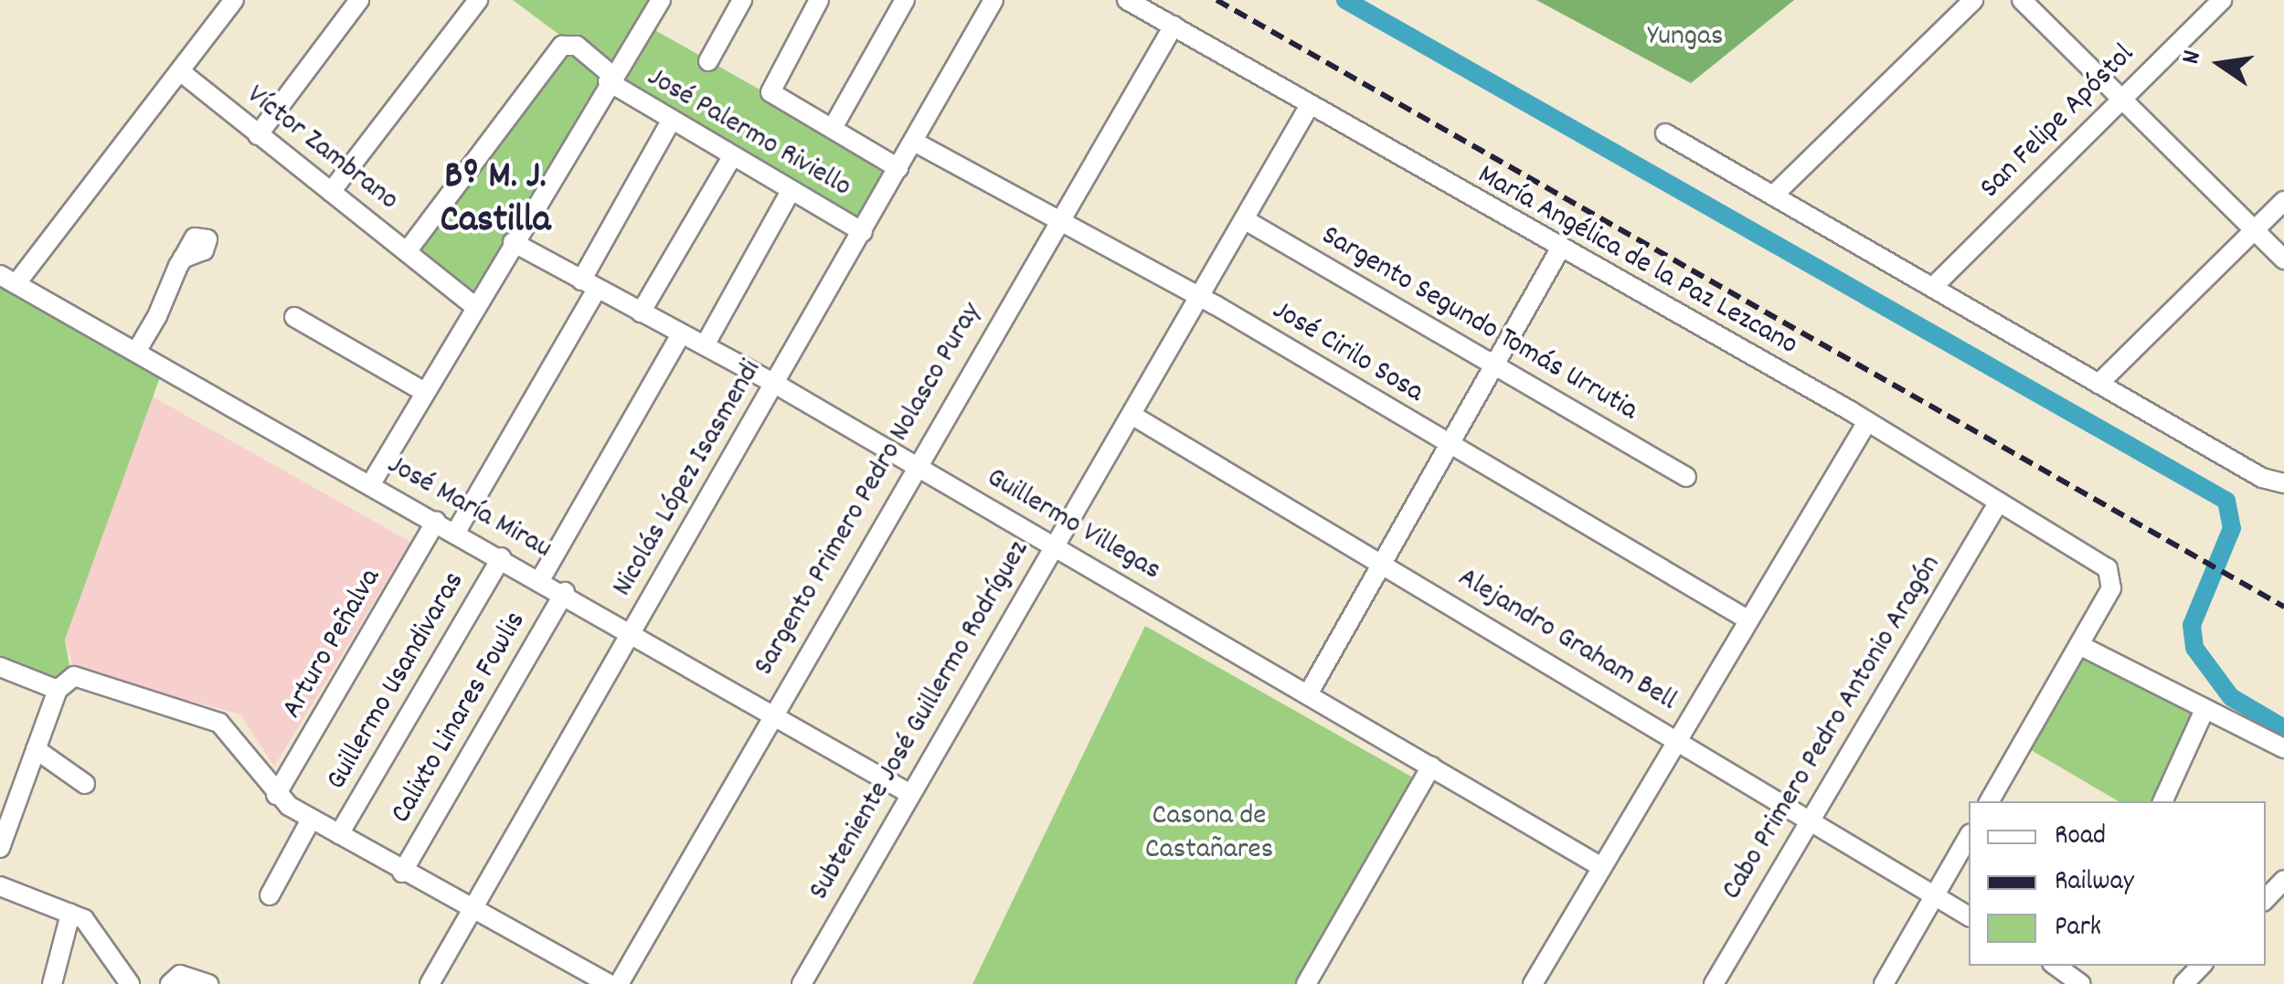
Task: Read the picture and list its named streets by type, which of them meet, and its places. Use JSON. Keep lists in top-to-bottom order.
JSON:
{
  "streets": {
    "street": [
      "San Felipe Apóstol",
      "José Palermo Riviello",
      "Víctor Zambrano",
      "María Angélica de la Paz Lezcano",
      "Sargento Segundo Tomás Urrutia",
      "José Cirilo Sosa",
      "Nicolás López Isasmendi",
      "Sargento Primero Pedro Nolasco Puray",
      "José María Mirau",
      "Guillermo Villegas",
      "Alejandro Graham Bell",
      "Arturo Peñalva",
      "Guillermo Usandivaras",
      "Calixto Linares Fowlis",
      "Subteniente José Guillermo Rodríguez",
      "Cabo Primero Pedro Antonio Aragón"
    ]
  },
  "crossings": [
    ["José Palermo Riviello", "Víctor Zambrano"],
    ["José Palermo Riviello", "Nicolás López Isasmendi"],
    ["María Angélica de la Paz Lezcano", "Sargento Primero Pedro Nolasco Puray"],
    ["María Angélica de la Paz Lezcano", "Subteniente José Guillermo Rodríguez"],
    ["María Angélica de la Paz Lezcano", "Cabo Primero Pedro Antonio Aragón"],
    ["Sargento Segundo Tomás Urrutia", "Subteniente José Guillermo Rodríguez"],
    ["José Cirilo Sosa", "Nicolás López Isasmendi"],
    ["José Cirilo Sosa", "Sargento Primero Pedro Nolasco Puray"],
    ["José Cirilo Sosa", "Subteniente José Guillermo Rodríguez"],
    ["Nicolás López Isasmendi", "José María Mirau"],
    ["Nicolás López Isasmendi", "Guillermo Villegas"],
    ["Sargento Primero Pedro Nolasco Puray", "José María Mirau"],
    ["Sargento Primero Pedro Nolasco Puray", "Guillermo Villegas"],
    ["José María Mirau", "Arturo Peñalva"],
    ["José María Mirau", "Guillermo Usandivaras"],
    ["José María Mirau", "Calixto Linares Fowlis"],
    ["José María Mirau", "Subteniente José Guillermo Rodríguez"],
    ["Guillermo Villegas", "Calixto Linares Fowlis"],
    ["Guillermo Villegas", "Subteniente José Guillermo Rodríguez"],
    ["Alejandro Graham Bell", "Subteniente José Guillermo Rodríguez"],
    ["Alejandro Graham Bell", "Cabo Primero Pedro Antonio Aragón"]
  ],
  "districts": ["Bº M. J. Castilla"],
  "parks": ["Yungas", "Casona de Castañares"],
  "legend": ["Road", "Railway", "Park"],
  "north": "left"
}
